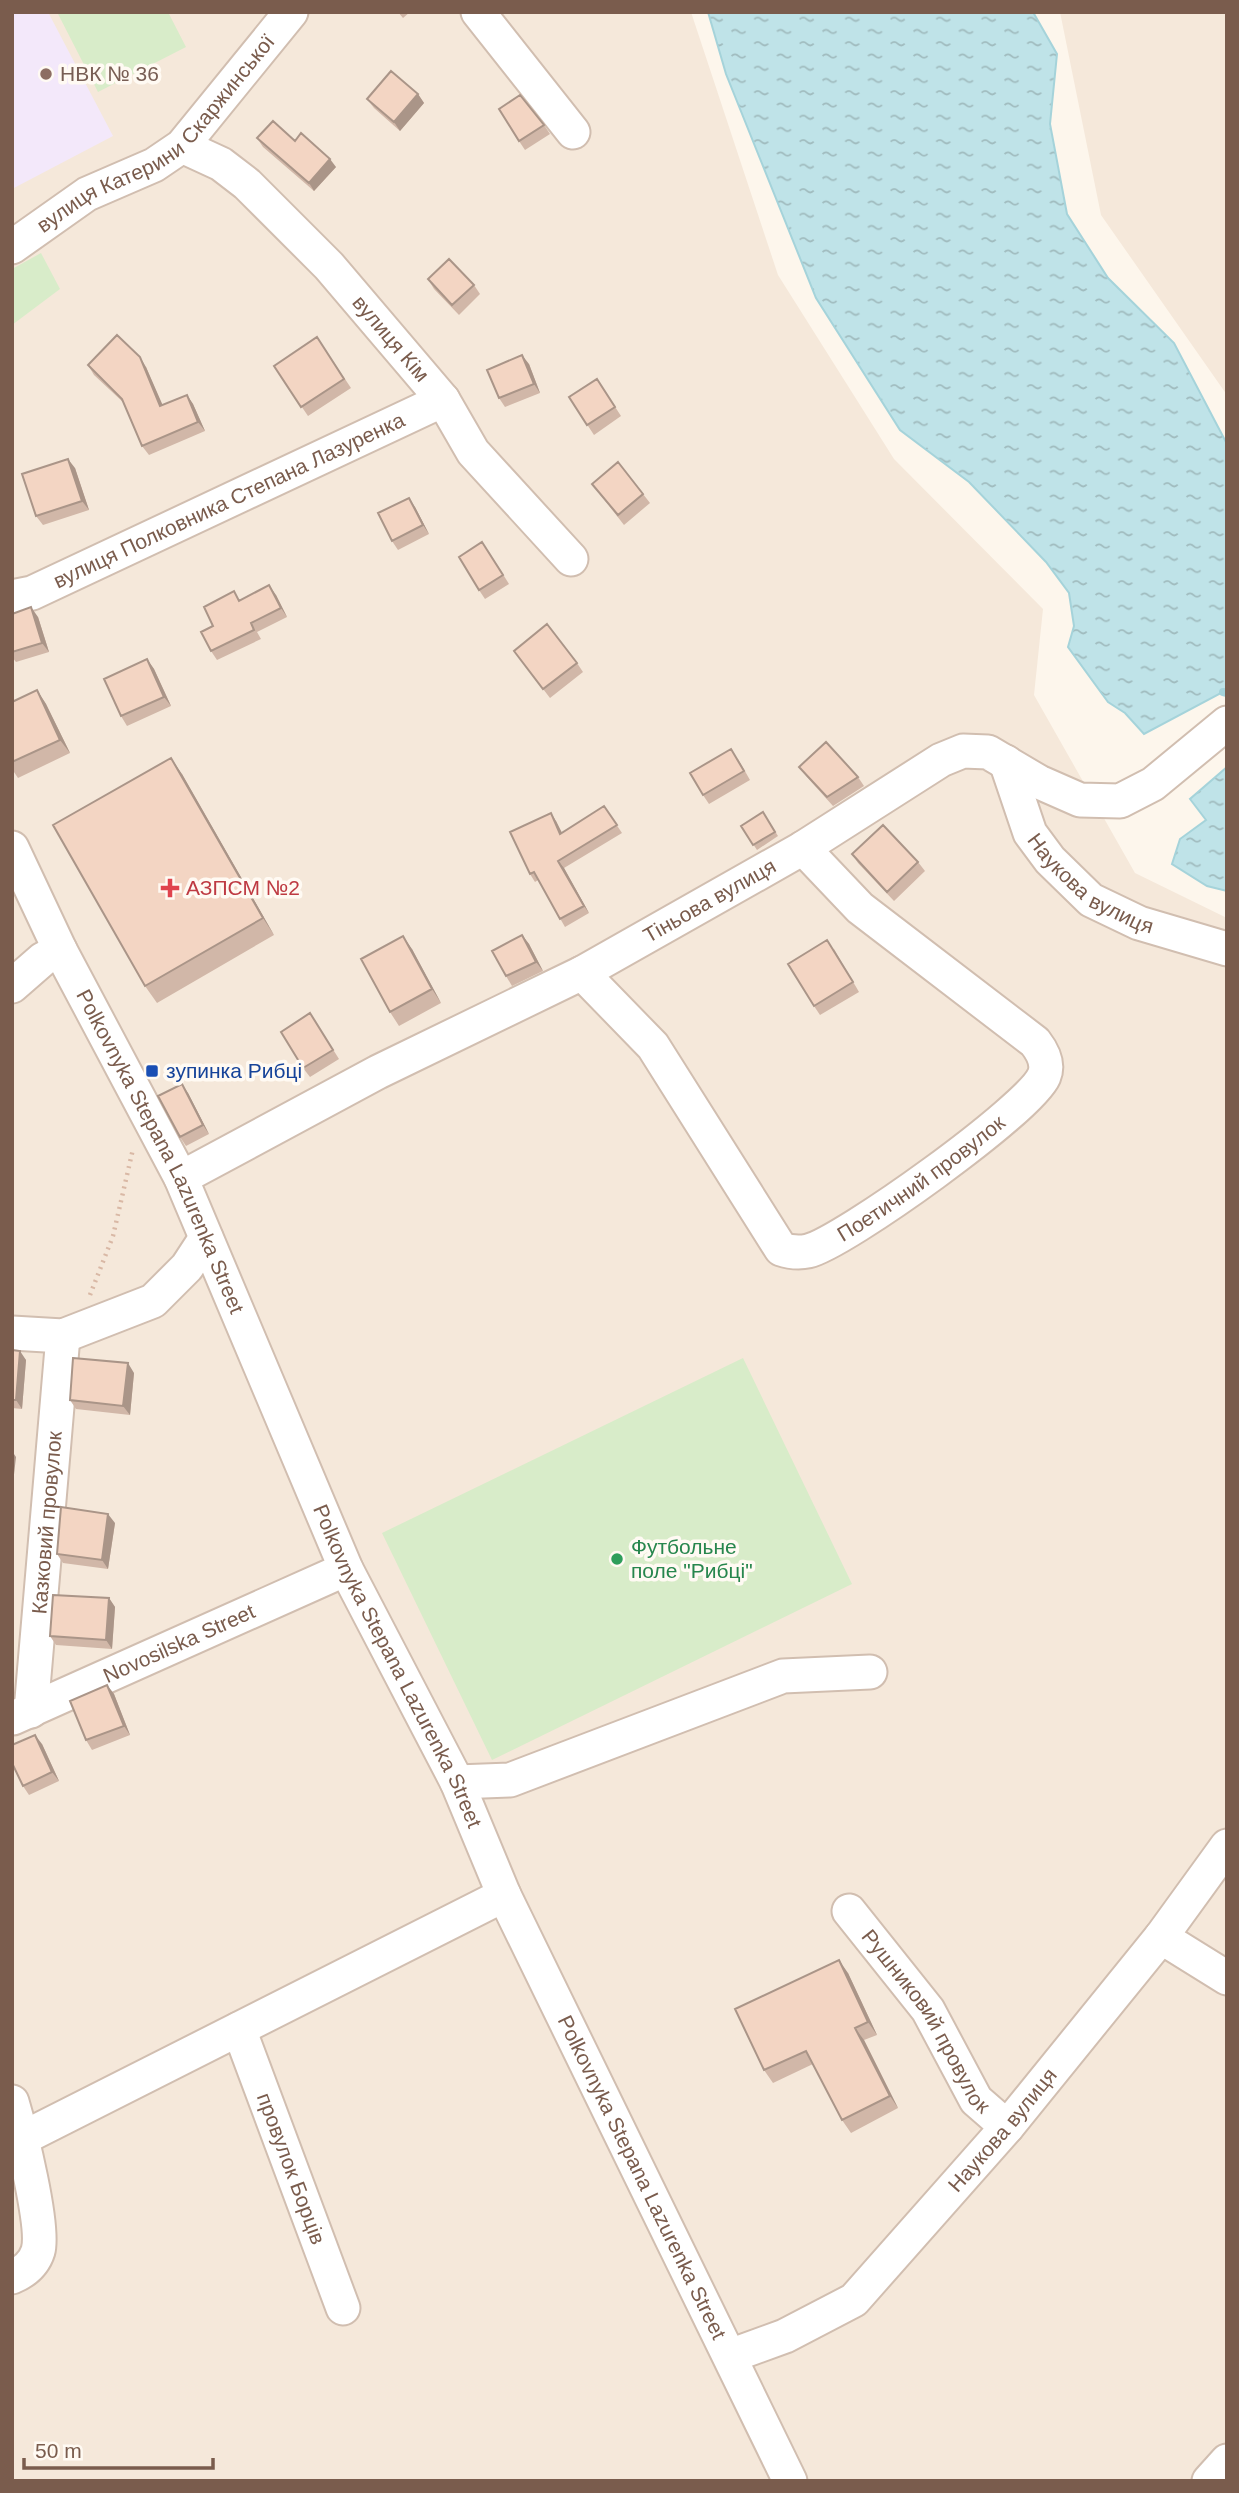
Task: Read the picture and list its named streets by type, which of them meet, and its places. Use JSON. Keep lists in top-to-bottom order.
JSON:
{
  "streets": {
    "street": [
      "вулиця Катерини Скаржинської",
      "вулиця Кім",
      "вулиця Полковника Степана Лазуренка",
      "Наукова вулиця",
      "Тіньова вулиця",
      "Polkovnyka Stepana Lazurenka Street",
      "Поетичний провулок",
      "Казковий провулок",
      "Novosilska Street",
      "Рушниковий провулок",
      "провулок Борців"
    ]
  },
  "crossings": [
    ["вулиця Катерини Скаржинської", "вулиця Кім"],
    ["вулиця Кім", "вулиця Полковника Степана Лазуренка"],
    ["Наукова вулиця", "Тіньова вулиця"],
    ["Наукова вулиця", "Polkovnyka Stepana Lazurenka Street"],
    ["Наукова вулиця", "Рушниковий провулок"],
    ["Тіньова вулиця", "Polkovnyka Stepana Lazurenka Street"],
    ["Тіньова вулиця", "Поетичний провулок"],
    ["Polkovnyka Stepana Lazurenka Street", "Novosilska Street"],
    ["Казковий провулок", "Novosilska Street"]
  ],
  "places": {
    "other": ["НВК № 36", "Футбольне поле \"Рибці\""],
    "health": ["АЗПСМ №2"],
    "transit": ["зупинка Рибці"]
  },
  "scale_bar": "50 m"
}
